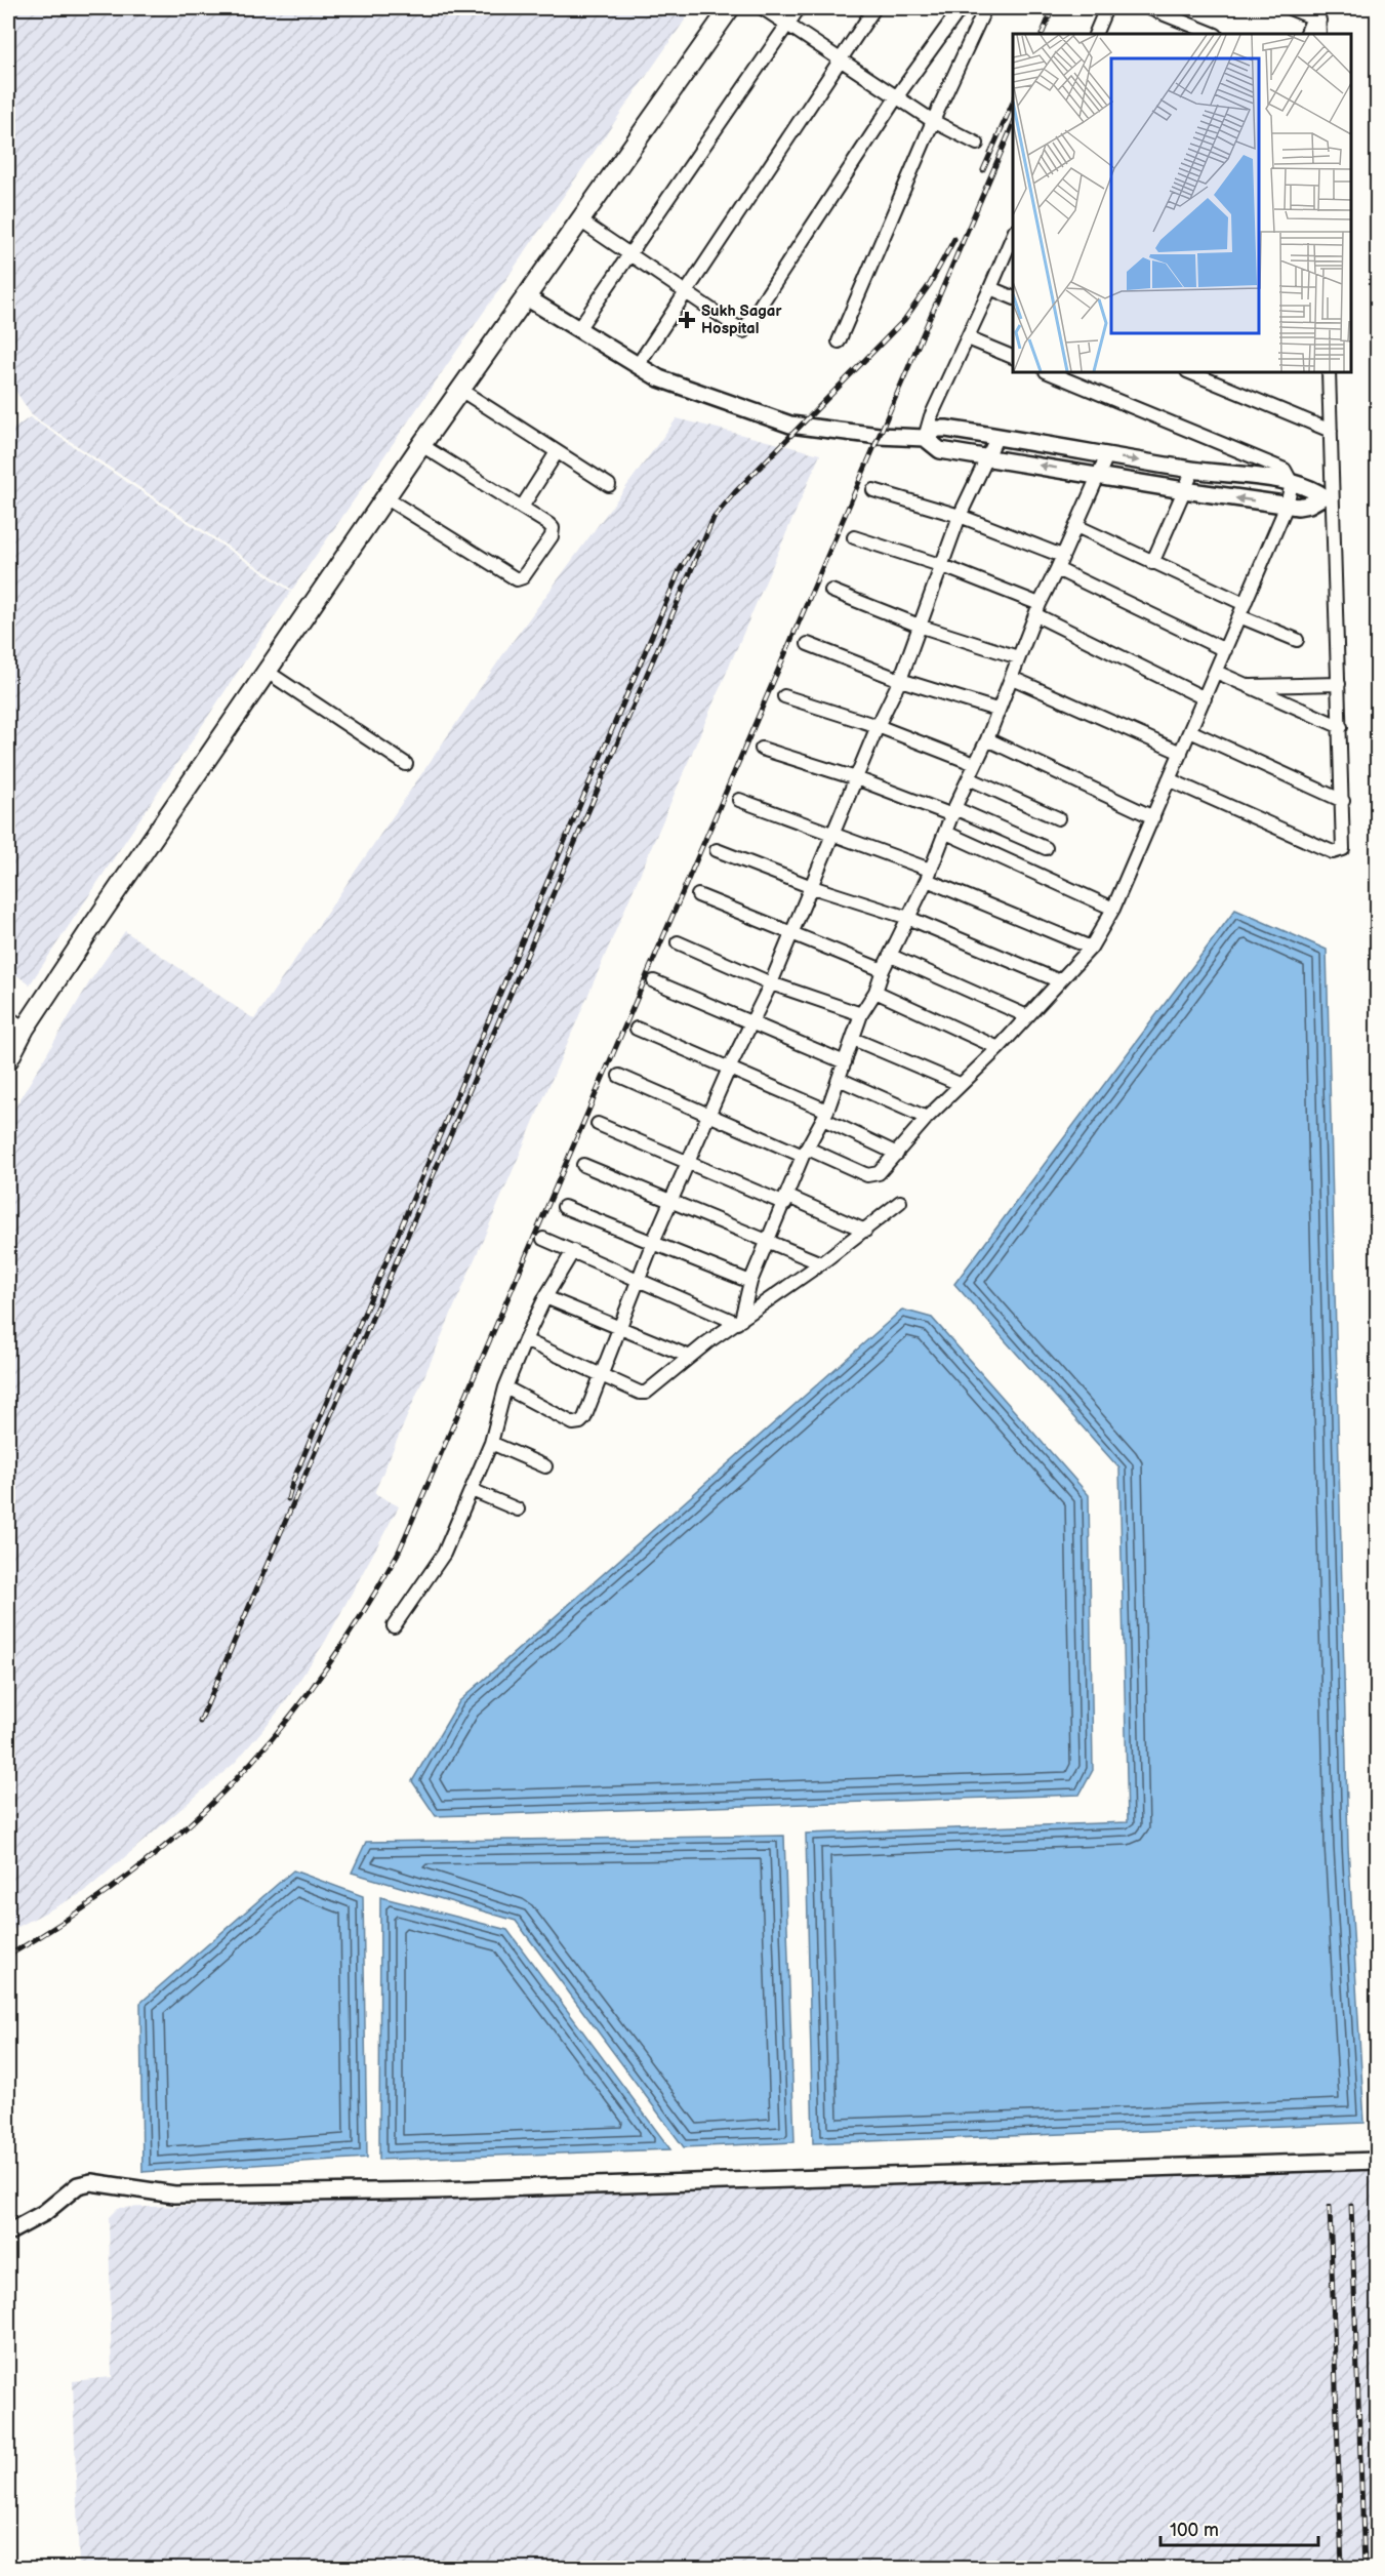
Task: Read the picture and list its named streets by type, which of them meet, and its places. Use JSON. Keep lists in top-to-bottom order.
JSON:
{
  "places": {
    "health": ["Sukh Sagar Hospital"]
  },
  "scale_bar": "100 m"
}
